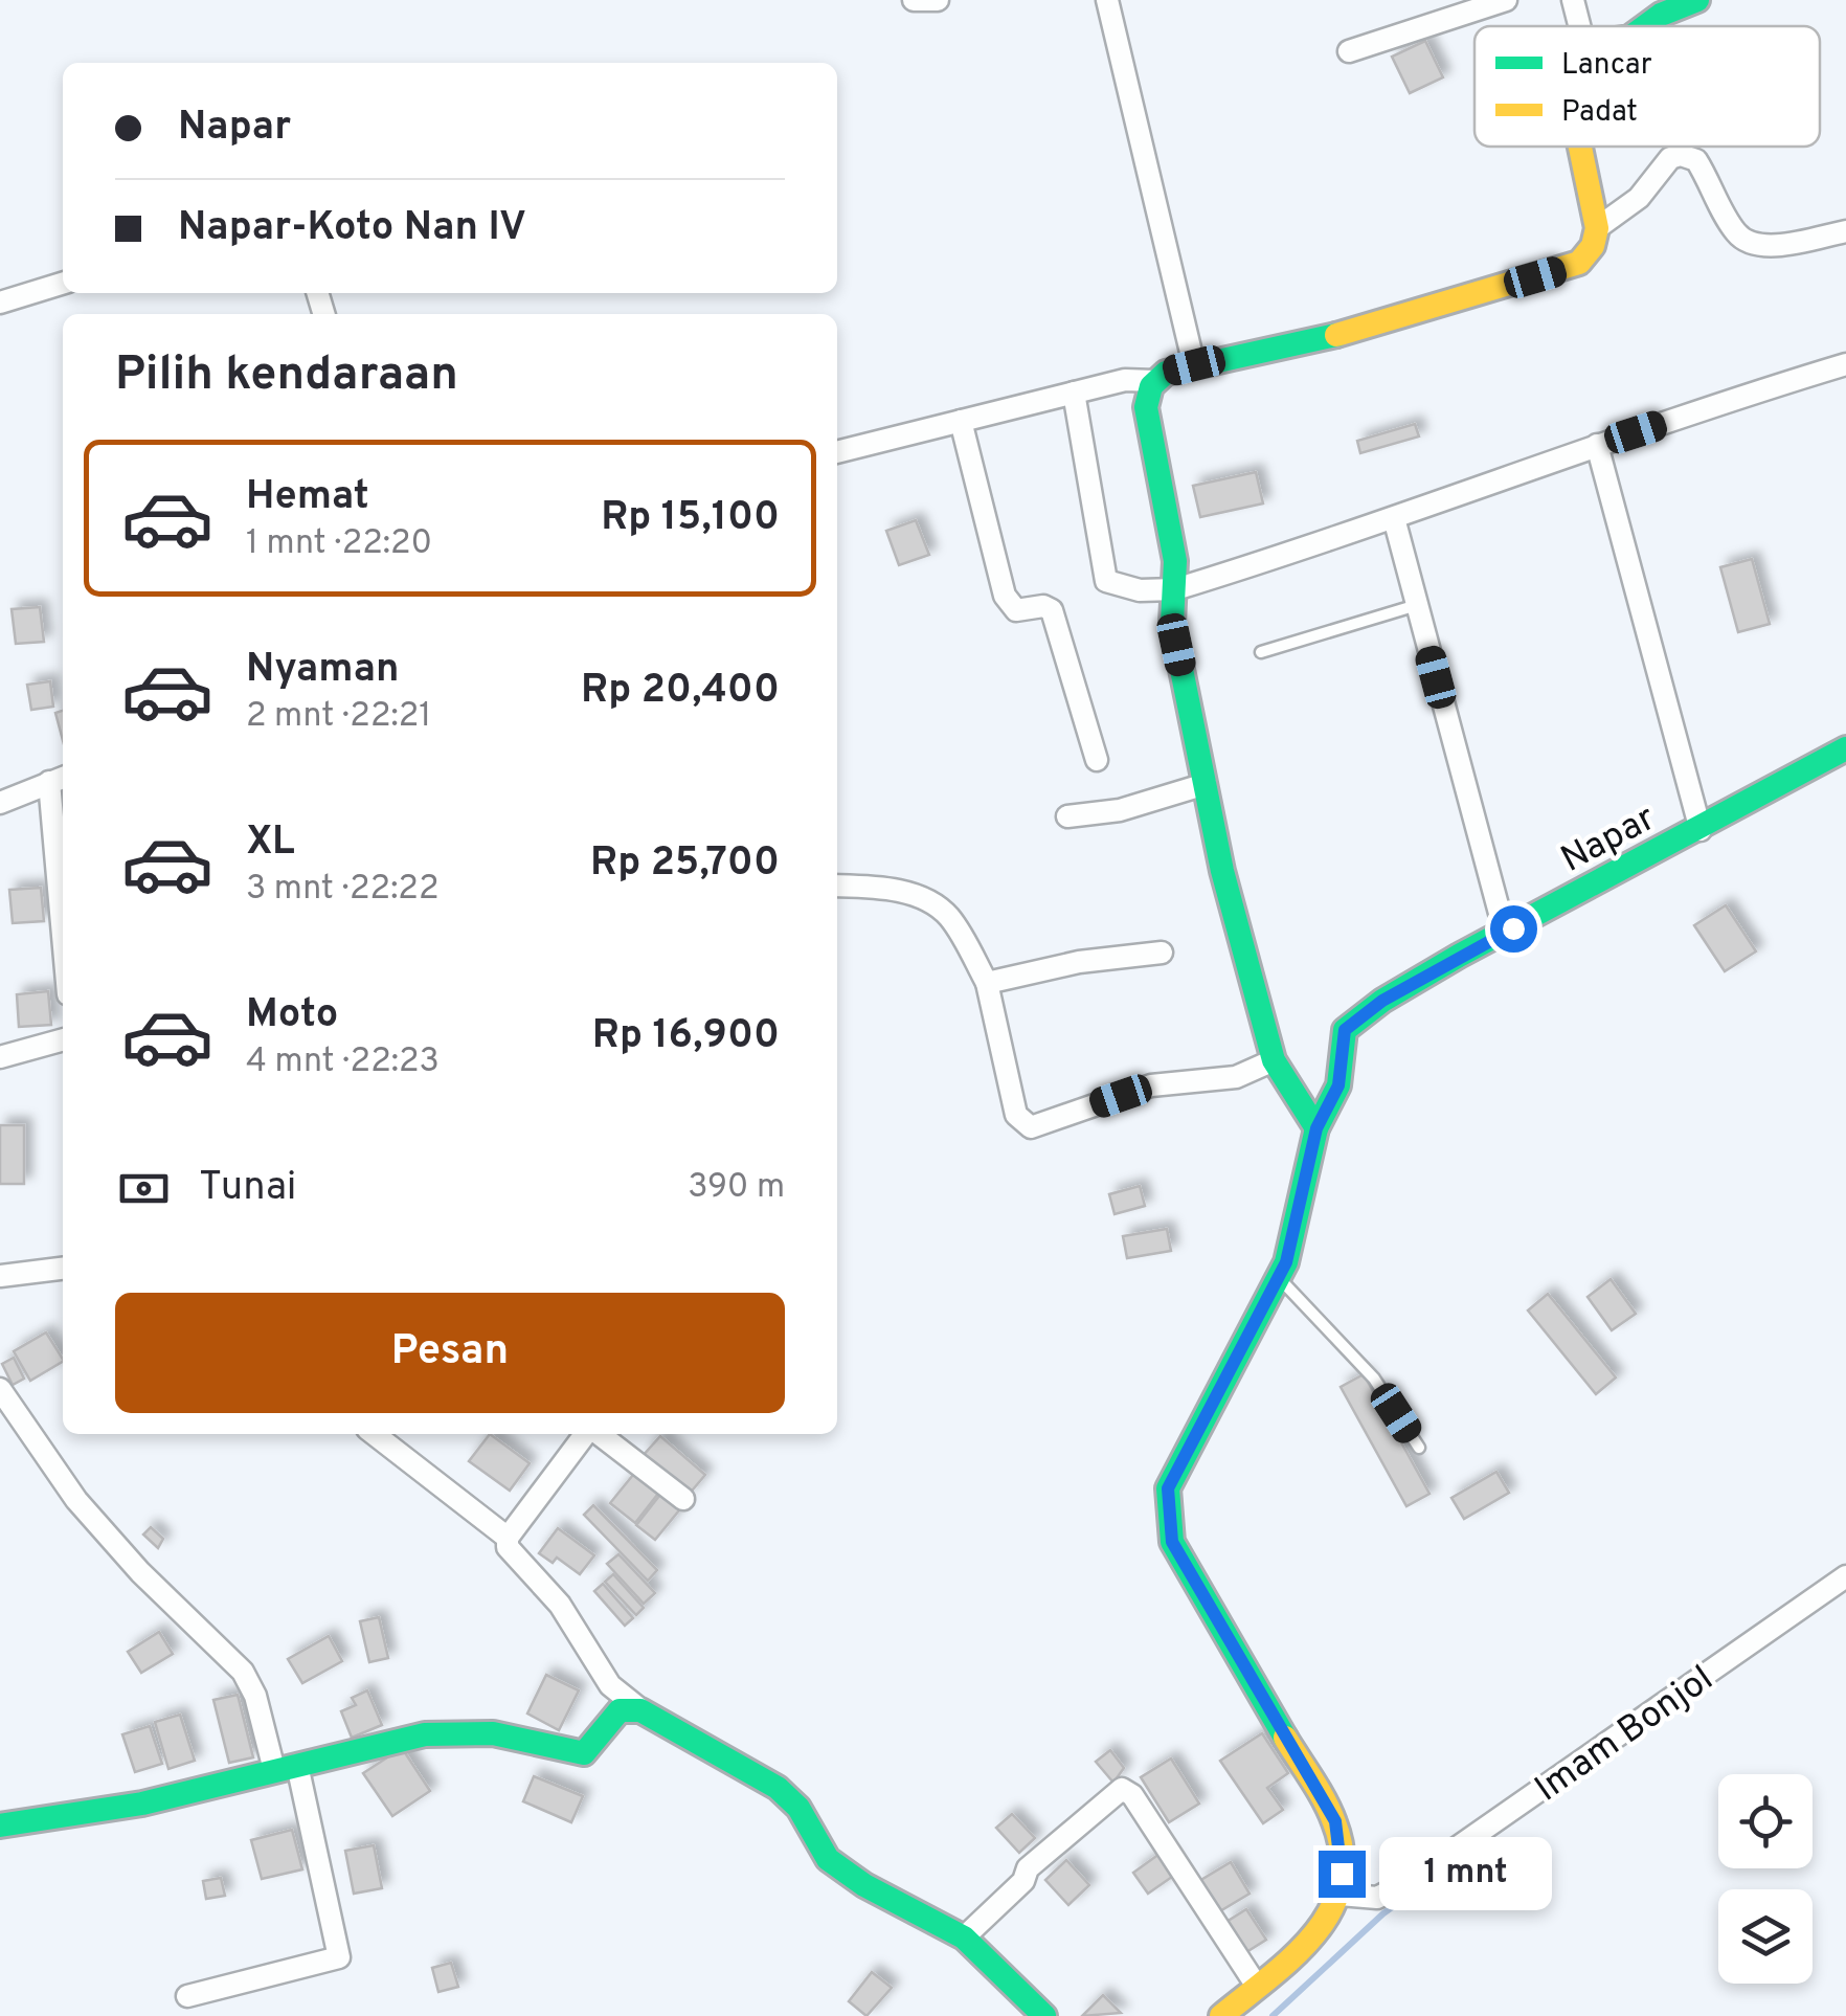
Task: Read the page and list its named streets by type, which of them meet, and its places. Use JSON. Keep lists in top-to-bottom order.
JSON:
{
  "streets": {
    "street": ["Napar", "Imam Bonjol"]
  },
  "legend": ["Lancar", "Padat"],
  "page": {
    "banner": ["Napar", "Napar-Koto Nan IV"],
    "heading": "Pilih kendaraan",
    "list": [
      {
        "name": "Hemat",
        "note": "1 mnt · 22:20",
        "value": "Rp 15,100"
      },
      {
        "name": "Nyaman",
        "note": "2 mnt · 22:21",
        "value": "Rp 20,400"
      },
      {
        "name": "XL",
        "note": "3 mnt · 22:22",
        "value": "Rp 25,700"
      },
      {
        "name": "Moto",
        "note": "4 mnt · 22:23",
        "value": "Rp 16,900"
      }
    ],
    "pay": ["Tunai", "390 m"],
    "buttons": "Pesan",
    "bubble": "1 mnt"
  }
}
